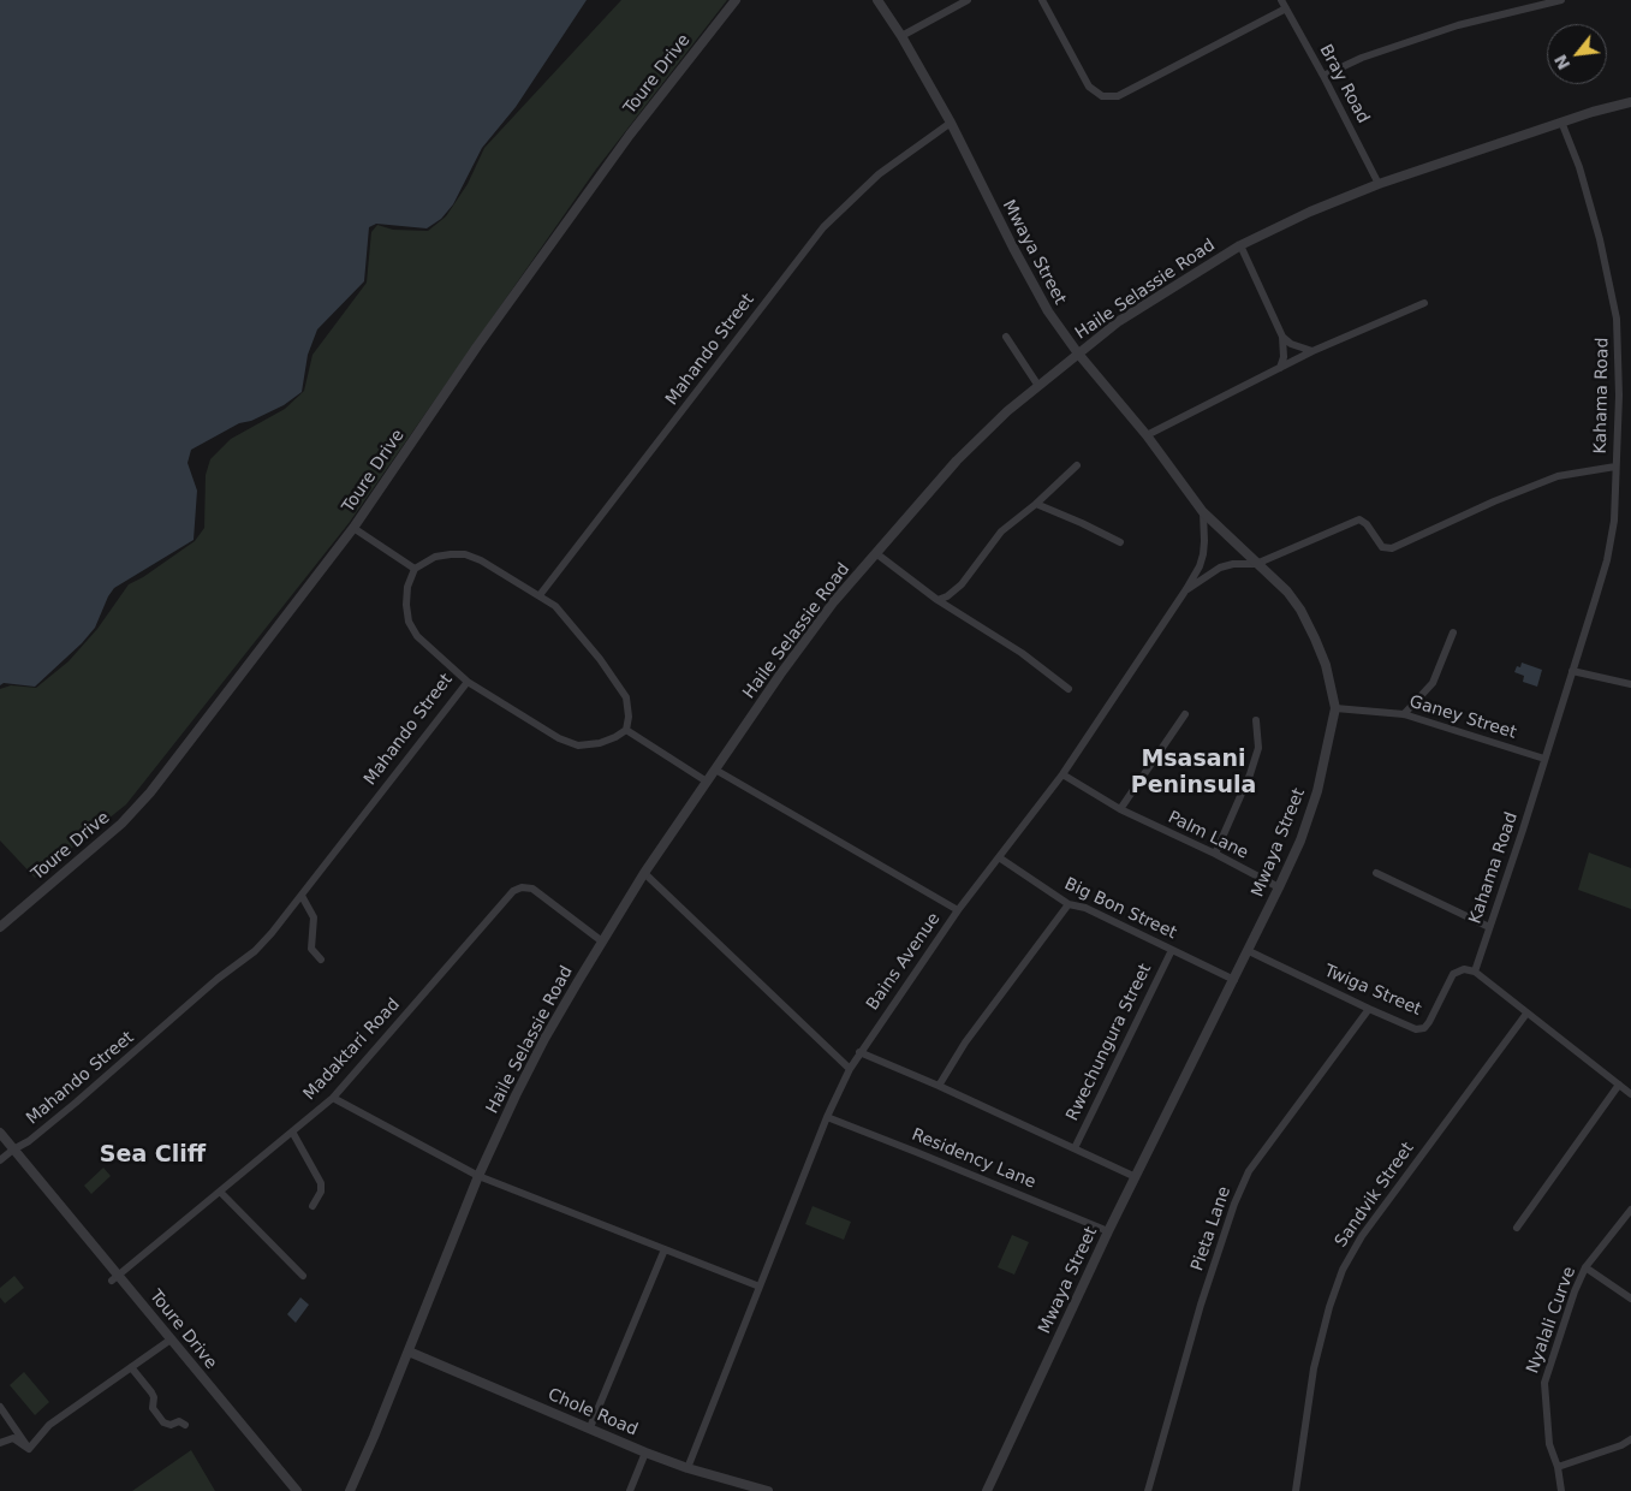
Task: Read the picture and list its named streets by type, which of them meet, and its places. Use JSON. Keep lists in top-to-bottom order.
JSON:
{
  "streets": {
    "street": [
      "Toure Drive",
      "Bray Road",
      "Mwaya Street",
      "Haile Selassie Road",
      "Mahando Street",
      "Kahama Road",
      "Ganey Street",
      "Palm Lane",
      "Big Bon Street",
      "Bains Avenue",
      "Twiga Street",
      "Rwechungura Street",
      "Madaktari Road",
      "Residency Lane",
      "Sandvik Street",
      "Pieta Lane",
      "Nyalali Curve",
      "Chole Road"
    ]
  },
  "crossings": [
    ["Toure Drive", "Mahando Street"],
    ["Toure Drive", "Madaktari Road"],
    ["Bray Road", "Haile Selassie Road"],
    ["Mwaya Street", "Haile Selassie Road"],
    ["Mwaya Street", "Mahando Street"],
    ["Mwaya Street", "Ganey Street"],
    ["Mwaya Street", "Palm Lane"],
    ["Mwaya Street", "Big Bon Street"],
    ["Mwaya Street", "Bains Avenue"],
    ["Mwaya Street", "Twiga Street"],
    ["Mwaya Street", "Residency Lane"],
    ["Haile Selassie Road", "Kahama Road"],
    ["Haile Selassie Road", "Madaktari Road"],
    ["Haile Selassie Road", "Chole Road"],
    ["Kahama Road", "Ganey Street"],
    ["Kahama Road", "Twiga Street"],
    ["Palm Lane", "Bains Avenue"],
    ["Big Bon Street", "Bains Avenue"],
    ["Big Bon Street", "Rwechungura Street"],
    ["Bains Avenue", "Residency Lane"],
    ["Bains Avenue", "Chole Road"],
    ["Twiga Street", "Pieta Lane"]
  ],
  "districts": ["Msasani Peninsula", "Sea Cliff"],
  "north": "bottom left"
}
